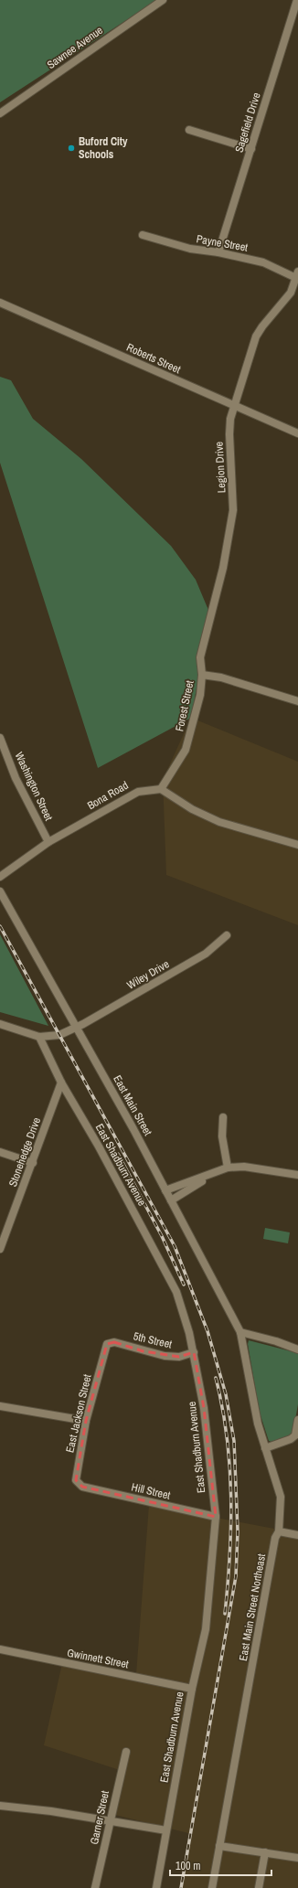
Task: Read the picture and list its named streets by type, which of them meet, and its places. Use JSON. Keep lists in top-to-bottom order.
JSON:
{
  "streets": {
    "street": [
      "Sawnee Avenue",
      "Sagefield Drive",
      "Payne Street",
      "Roberts Street",
      "Legion Drive",
      "Forest Street",
      "Washington Street",
      "Bona Road",
      "Wiley Drive",
      "East Main Street",
      "Stonehedge Drive",
      "East Shadburn Avenue",
      "5th Street",
      "East Jackson Street",
      "Hill Street",
      "East Main Street Northeast",
      "Gwinnett Street",
      "Garner Street"
    ]
  },
  "crossings": [
    ["Sagefield Drive", "Payne Street"],
    ["Payne Street", "Legion Drive"],
    ["Roberts Street", "Legion Drive"],
    ["Legion Drive", "Forest Street"],
    ["Forest Street", "Bona Road"],
    ["Washington Street", "Bona Road"],
    ["Wiley Drive", "East Main Street"],
    ["Wiley Drive", "East Shadburn Avenue"],
    ["East Main Street", "East Main Street Northeast"],
    ["Stonehedge Drive", "East Shadburn Avenue"],
    ["East Shadburn Avenue", "5th Street"],
    ["East Shadburn Avenue", "Hill Street"],
    ["East Shadburn Avenue", "Gwinnett Street"],
    ["5th Street", "East Jackson Street"],
    ["East Jackson Street", "Hill Street"]
  ],
  "places": ["Buford City Schools"],
  "scale_bar": "100 m"
}
